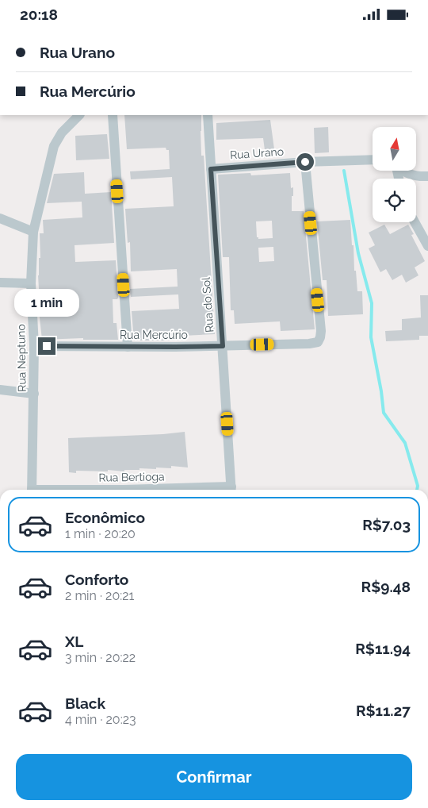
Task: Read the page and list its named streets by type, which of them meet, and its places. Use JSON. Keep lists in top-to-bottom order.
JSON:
{
  "streets": {
    "street": [
      "Rua Urano",
      "Rua do Sol",
      "Rua Mercúrio",
      "Rua Neptuno"
    ]
  },
  "crossings": [
    ["Rua Urano", "Rua do Sol"],
    ["Rua Urano", "Rua Mercúrio"],
    ["Rua do Sol", "Rua Mercúrio"],
    ["Rua Mercúrio", "Rua Neptuno"]
  ],
  "north": "top",
  "page": {
    "status": "20:18",
    "banner": ["Rua Urano", "Rua Mercúrio"],
    "bubble": "1 min",
    "list": [
      {
        "name": "Econômico",
        "note": "1 min · 20:20",
        "value": "R$7.03"
      },
      {
        "name": "Conforto",
        "note": "2 min · 20:21",
        "value": "R$9.48"
      },
      {
        "name": "XL",
        "note": "3 min · 20:22",
        "value": "R$11.94"
      },
      {
        "name": "Black",
        "note": "4 min · 20:23",
        "value": "R$11.27"
      }
    ],
    "buttons": "Confirmar"
  }
}
